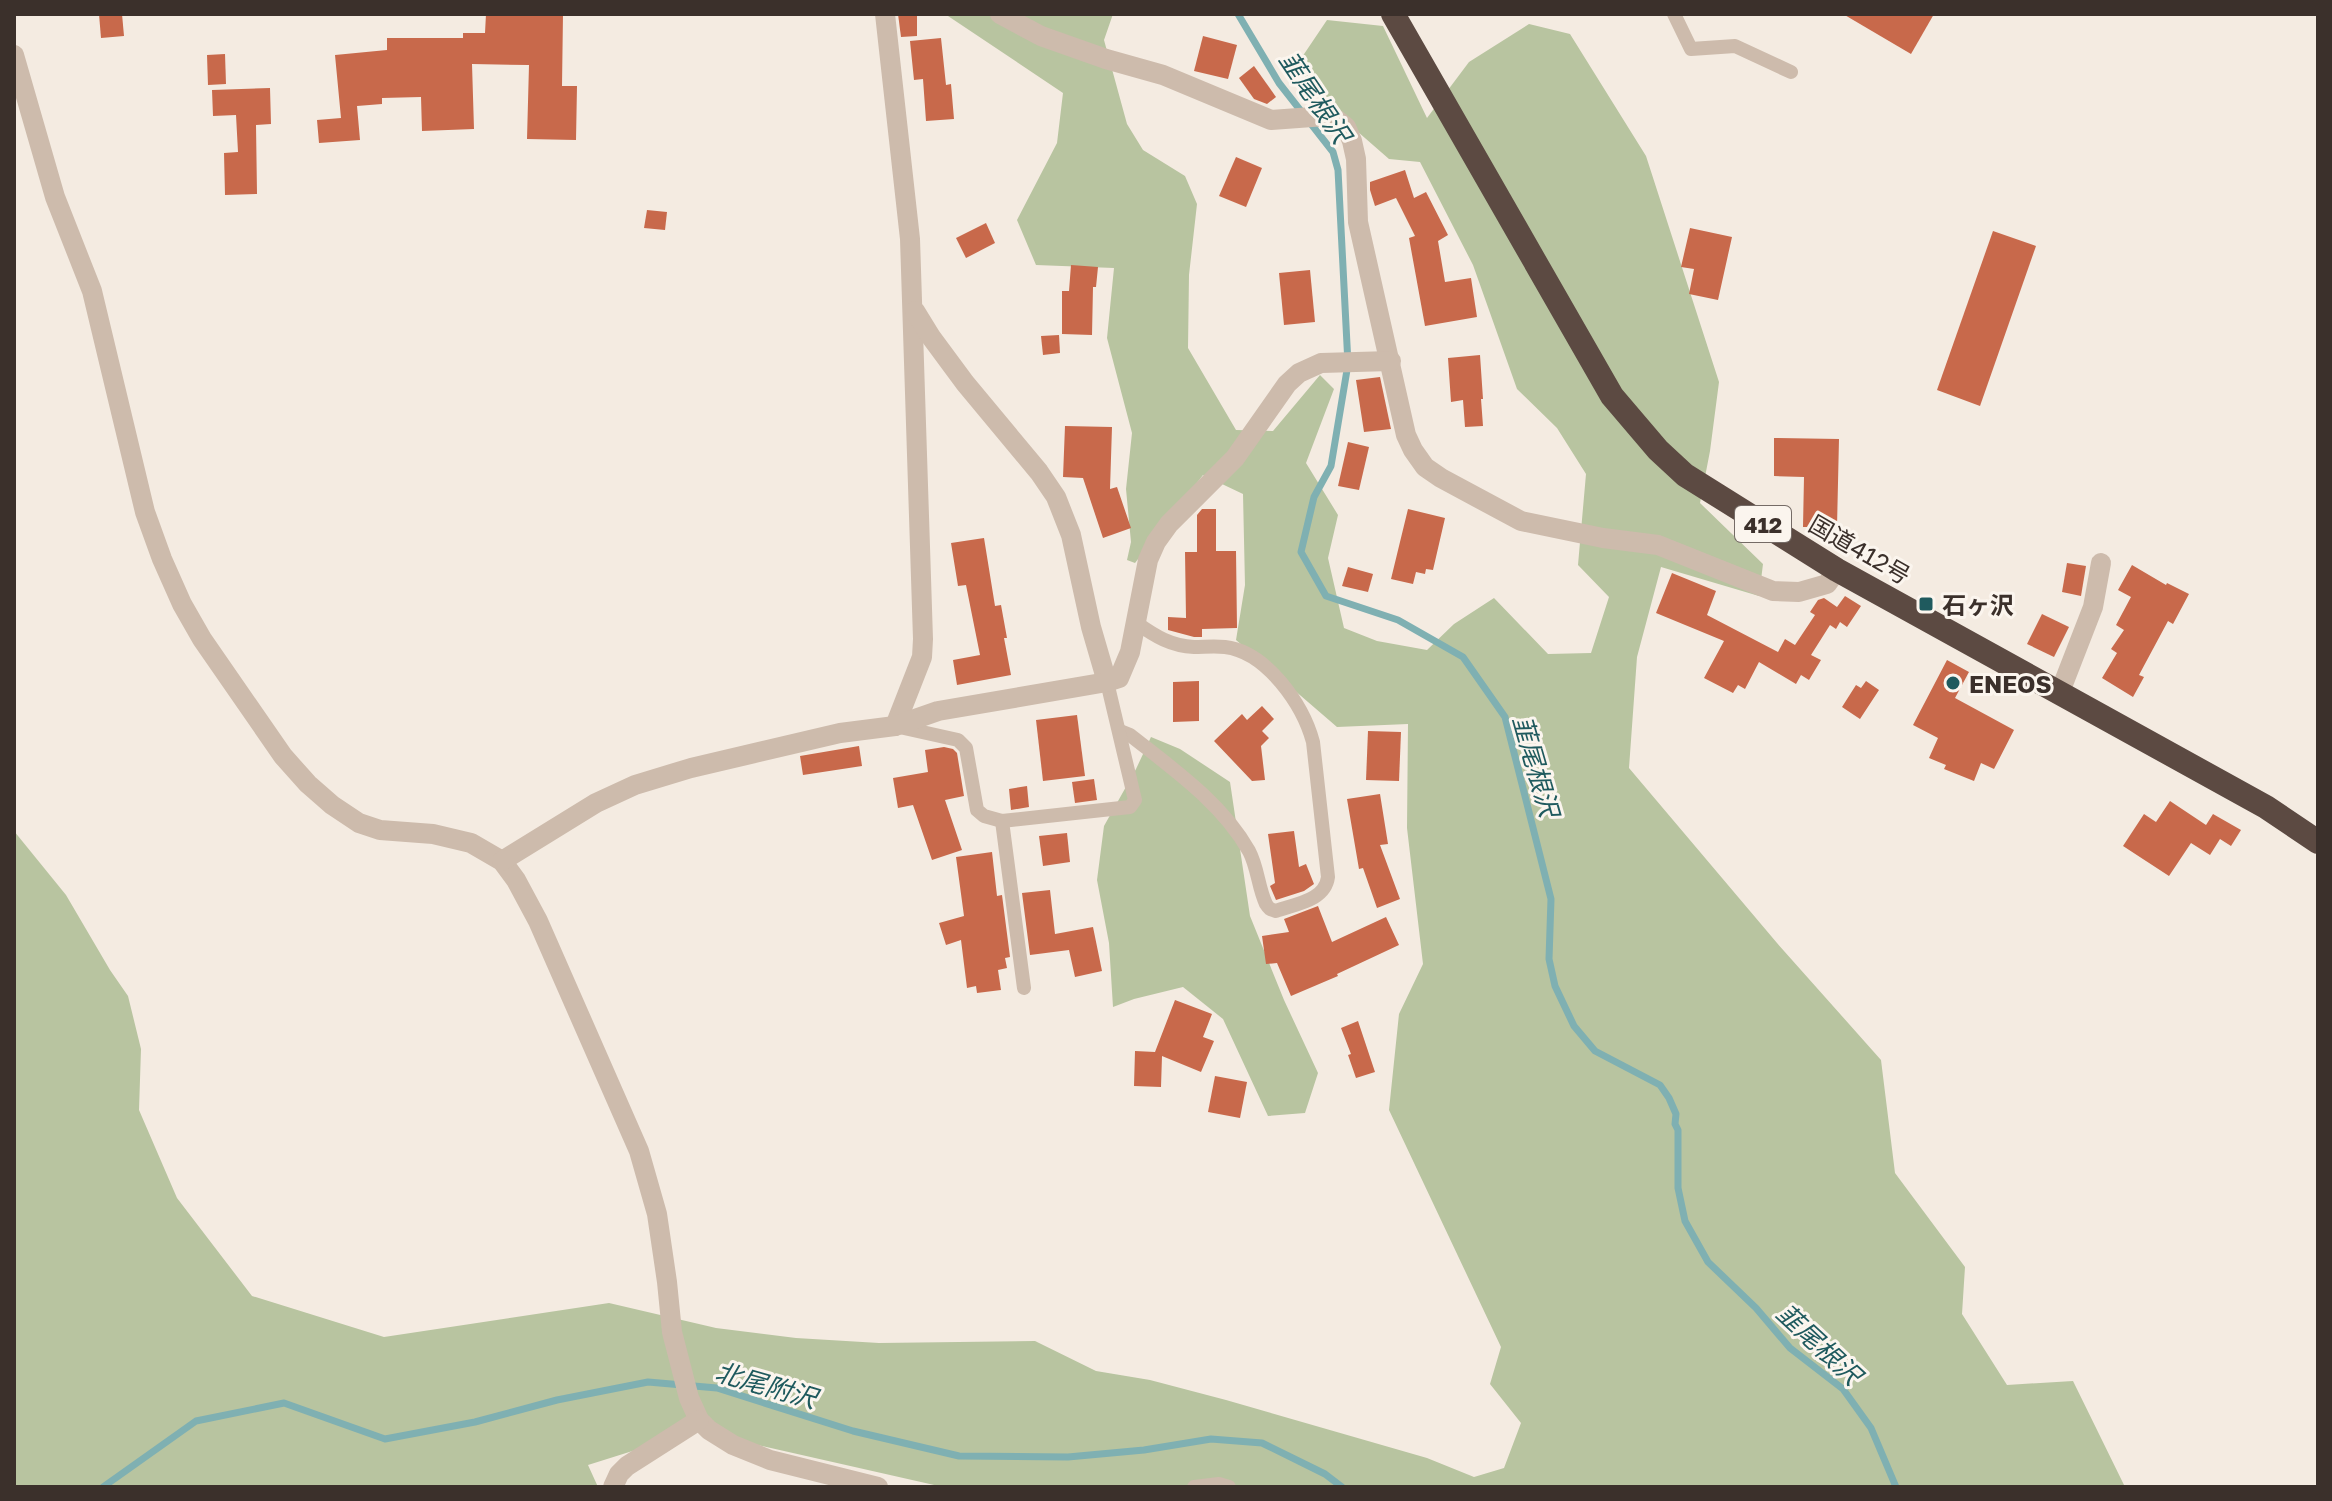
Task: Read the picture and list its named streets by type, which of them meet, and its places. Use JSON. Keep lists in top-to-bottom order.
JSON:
{
  "streets": {
    "highway": ["412", "国道412号"]
  },
  "water": ["韮尾根沢", "北尾附沢"],
  "places": {
    "transit": ["石ヶ沢"],
    "other": ["ENEOS"]
  }
}
